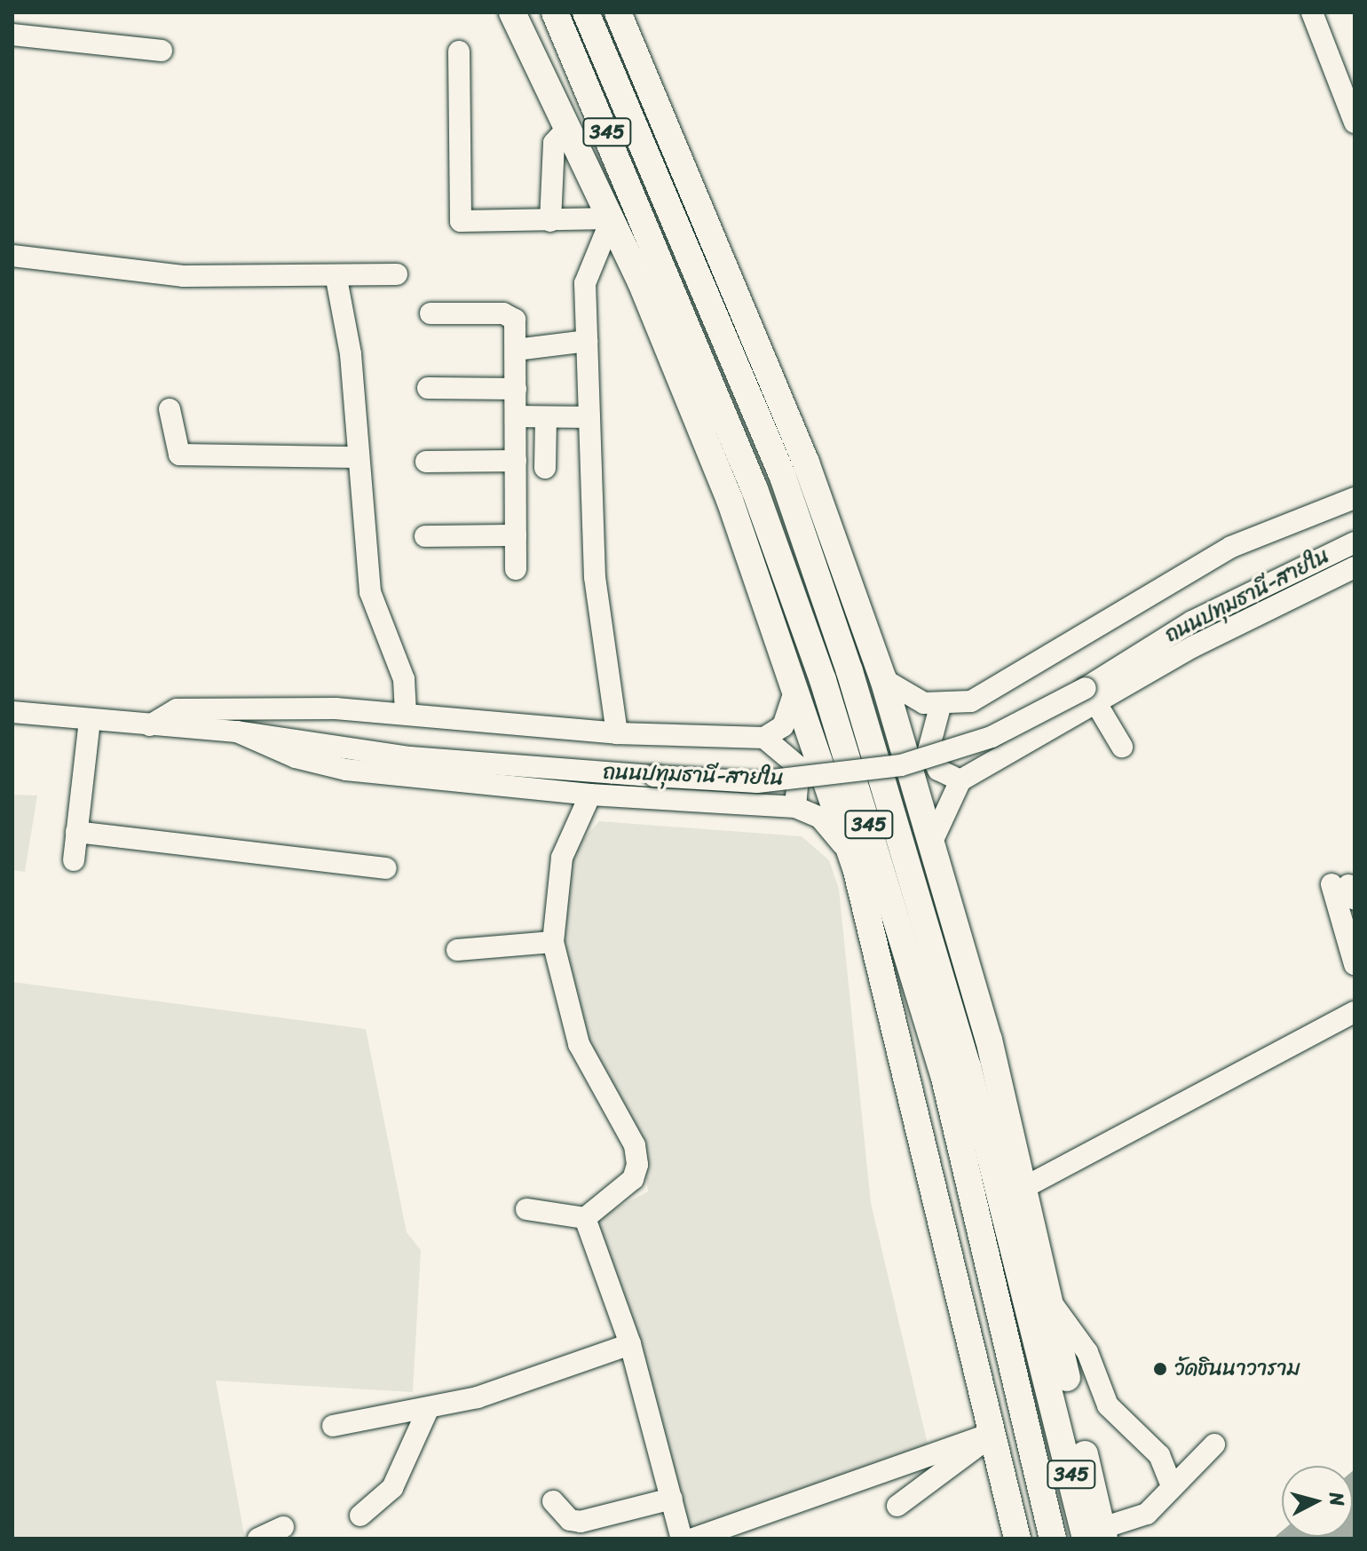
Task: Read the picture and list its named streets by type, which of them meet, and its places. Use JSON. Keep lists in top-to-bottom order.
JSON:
{
  "streets": {
    "main road": ["345"],
    "street": ["ถนนปทุมธานี-สายใน"]
  },
  "places": ["วัดชินนาวาราม"],
  "north": "right"
}
